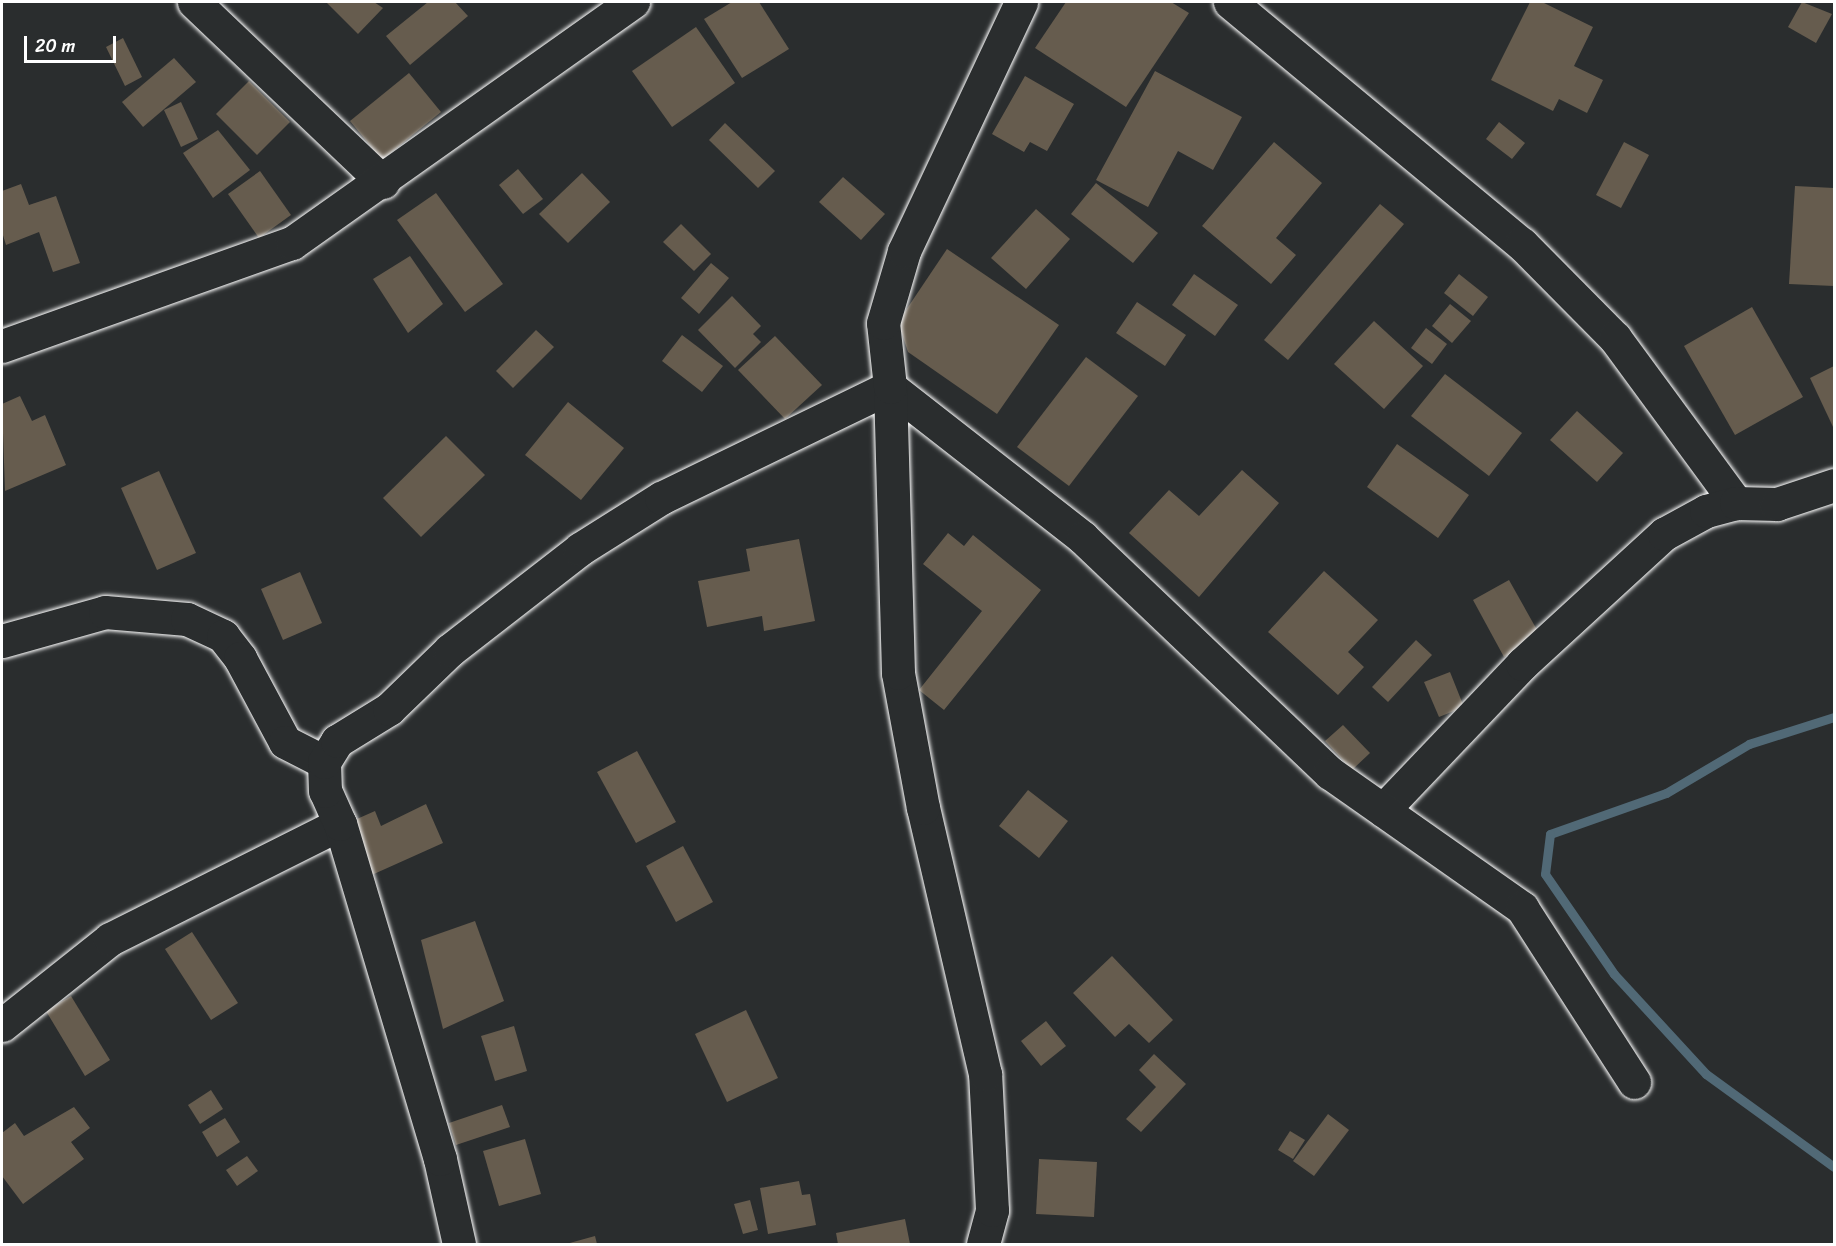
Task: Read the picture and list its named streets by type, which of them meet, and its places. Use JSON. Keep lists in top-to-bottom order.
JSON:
{
  "scale_bar": "20 m"
}
